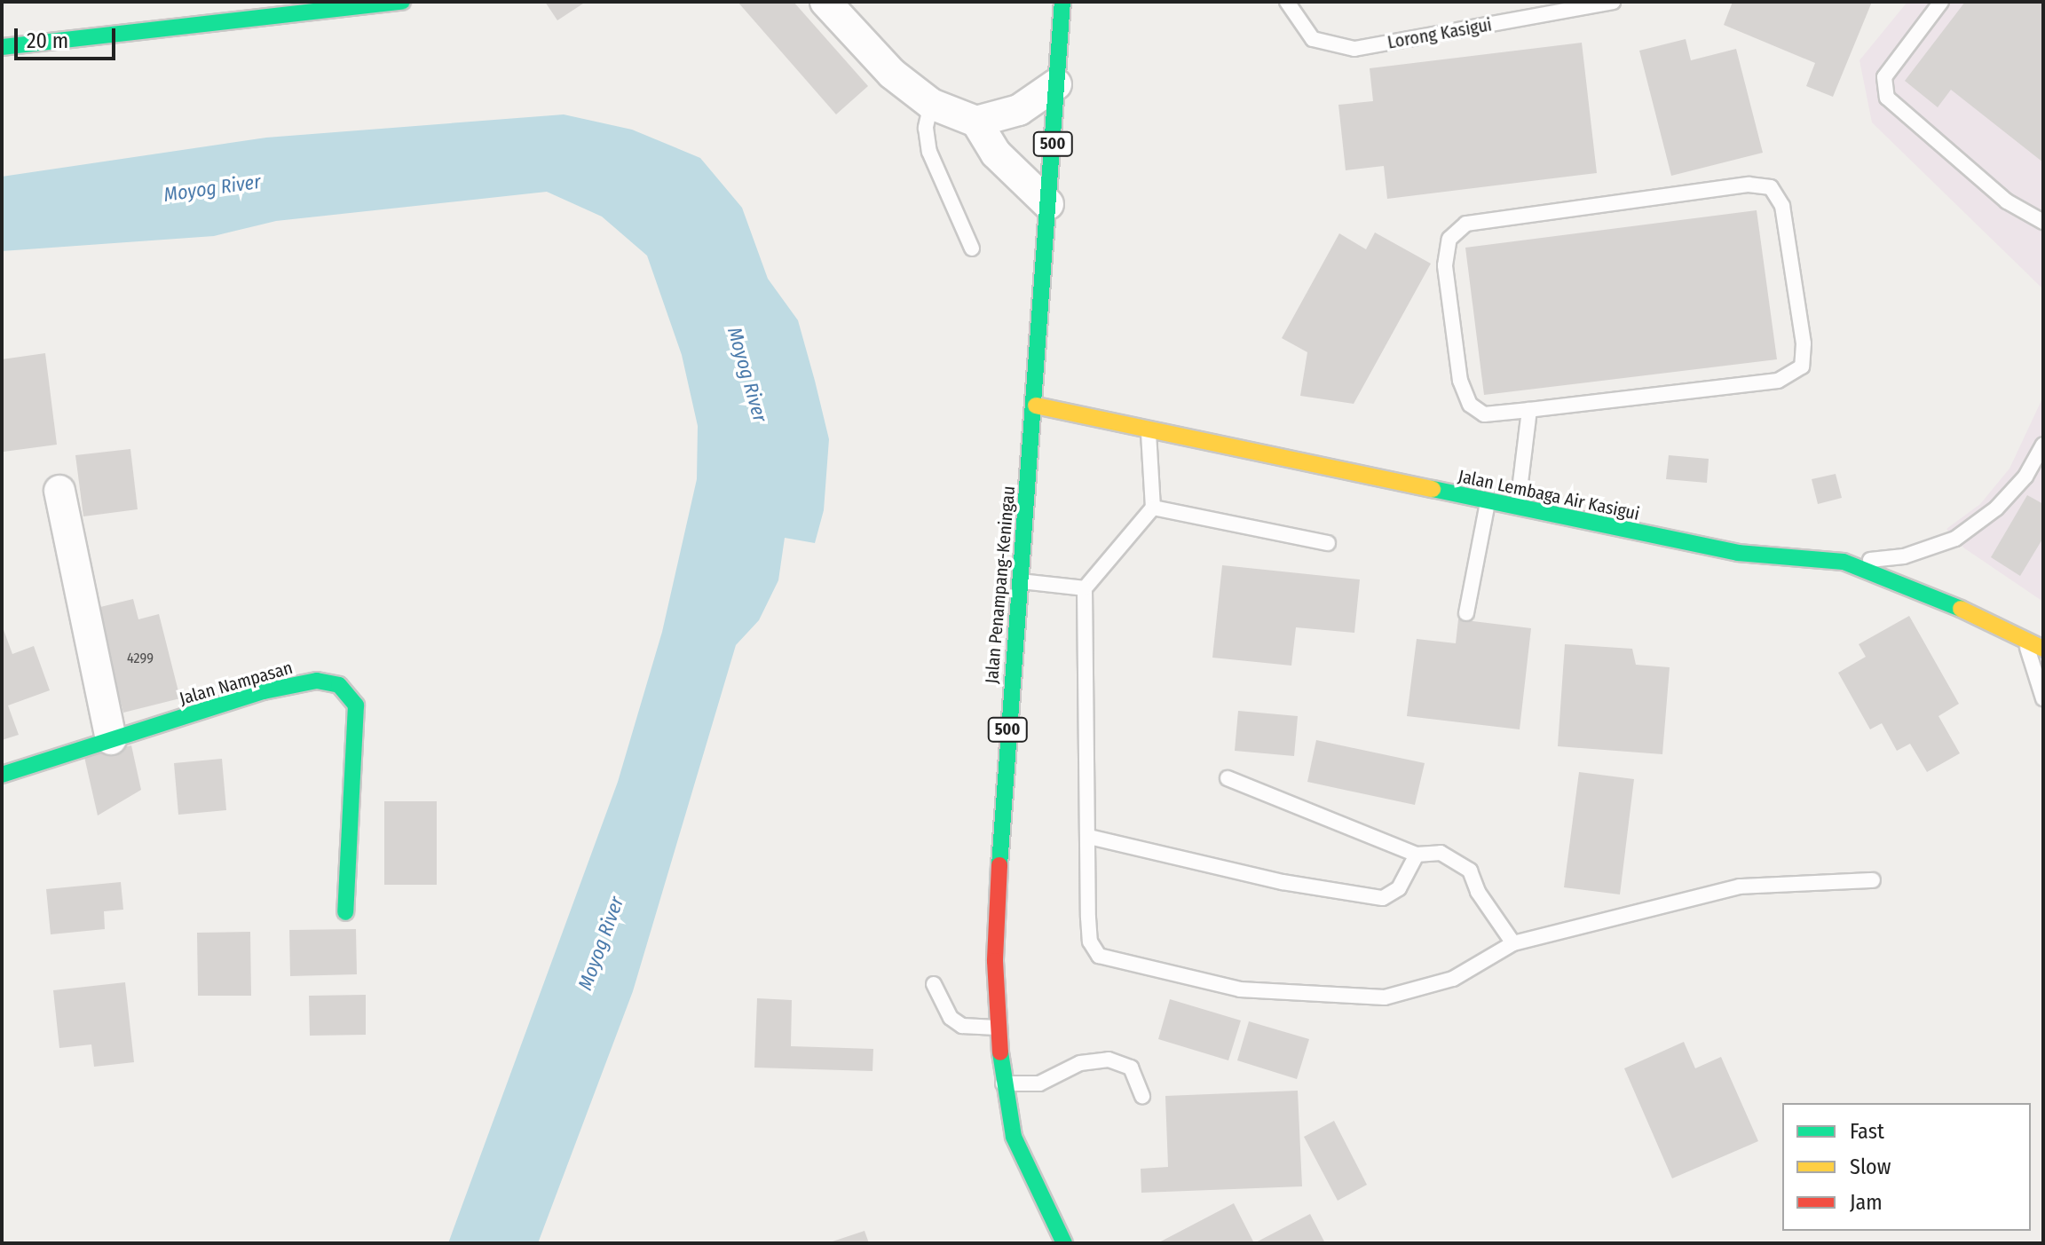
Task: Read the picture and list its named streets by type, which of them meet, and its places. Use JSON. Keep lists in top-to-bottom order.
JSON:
{
  "streets": {
    "street": [
      "500",
      "Jalan Lembaga Air Kasigui",
      "Jalan Penampang-Keningau",
      "Jalan Nampasan"
    ],
    "lane": ["Lorong Kasigui"]
  },
  "crossings": [
    ["Jalan Lembaga Air Kasigui", "Jalan Penampang-Keningau"]
  ],
  "water": ["Moyog River"],
  "house_numbers": ["4299"],
  "legend": ["Fast", "Slow", "Jam"],
  "scale_bar": "20 m"
}
